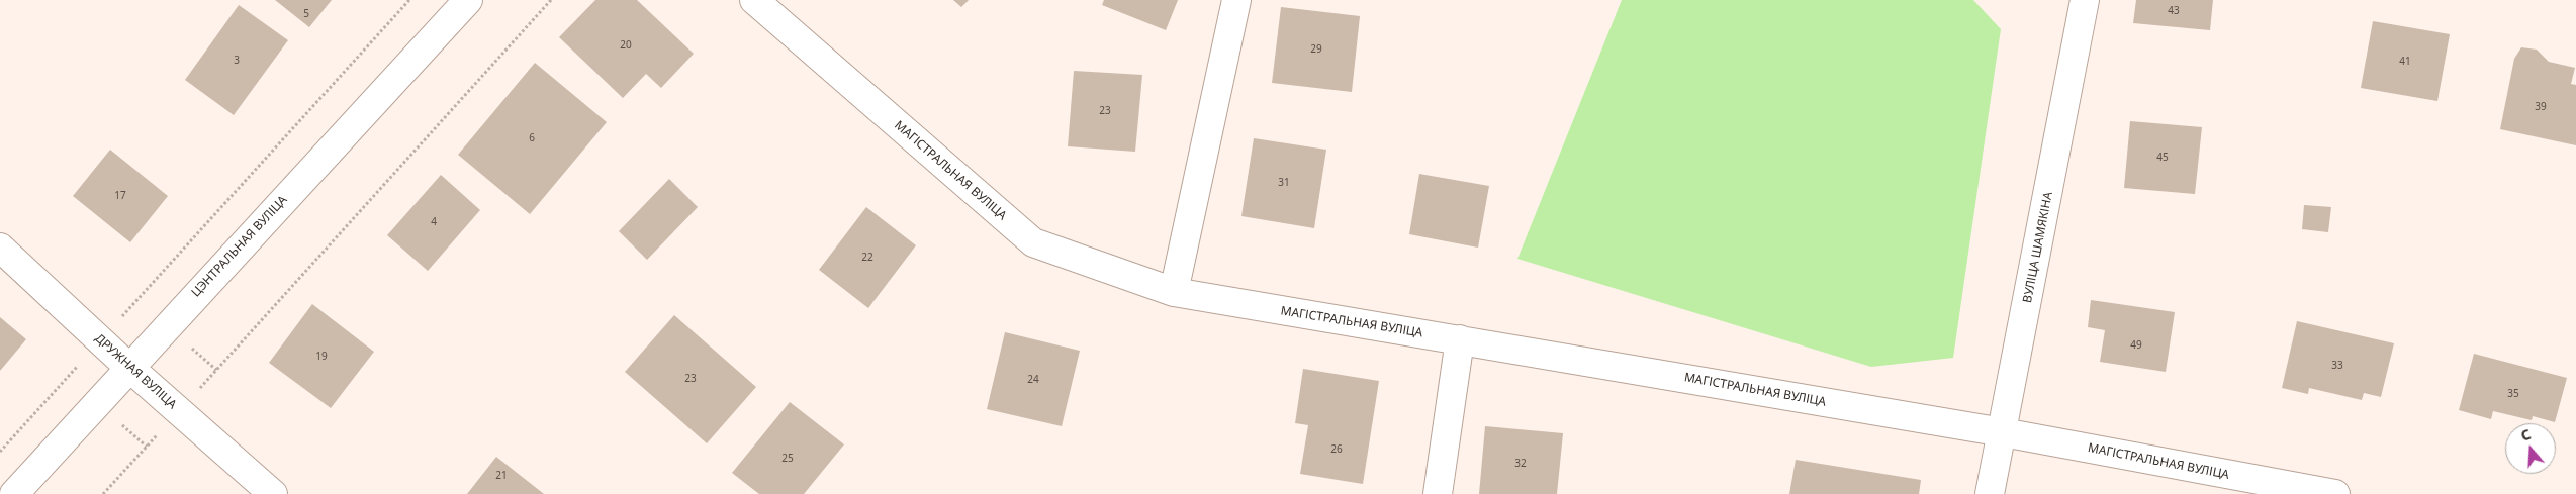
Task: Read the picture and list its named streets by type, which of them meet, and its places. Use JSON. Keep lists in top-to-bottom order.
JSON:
{
  "streets": {
    "street": [
      "МАГІСТРАЛЬНАЯ ВУЛІЦА",
      "ЦЭНТРАЛЬНАЯ ВУЛІЦА",
      "ВУЛІЦА ШАМЯКІНА",
      "ДРУЖНАЯ ВУЛІЦА"
    ]
  },
  "crossings": [
    ["МАГІСТРАЛЬНАЯ ВУЛІЦА", "ВУЛІЦА ШАМЯКІНА"],
    ["ЦЭНТРАЛЬНАЯ ВУЛІЦА", "ДРУЖНАЯ ВУЛІЦА"]
  ],
  "house_numbers": [
    "43",
    "5",
    "20",
    "29",
    "3",
    "41",
    "39",
    "23",
    "6",
    "45",
    "31",
    "17",
    "4",
    "22",
    "49",
    "19",
    "33",
    "23",
    "24",
    "35",
    "26",
    "25",
    "32",
    "21"
  ],
  "north": "top"
}
